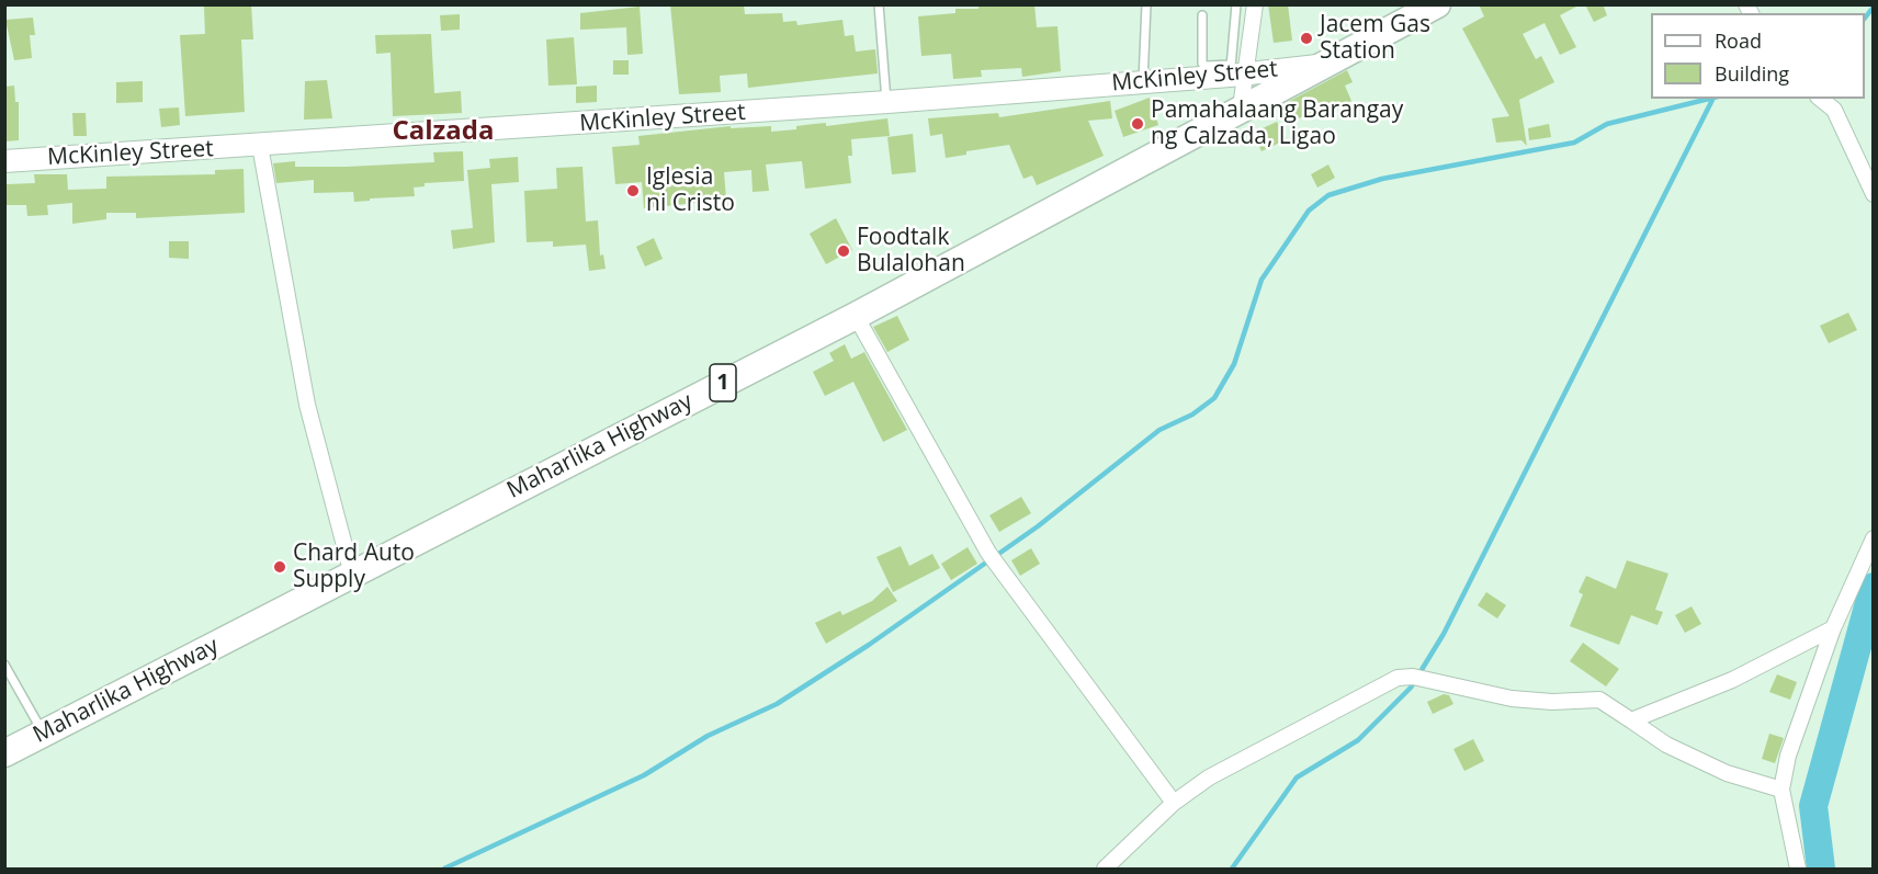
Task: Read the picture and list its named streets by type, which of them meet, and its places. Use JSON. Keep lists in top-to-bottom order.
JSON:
{
  "streets": {
    "highway": ["1", "Maharlika Highway"],
    "main road": ["McKinley Street"]
  },
  "crossings": [
    ["McKinley Street", "Maharlika Highway"]
  ],
  "districts": ["Calzada"],
  "places": [
    "Jacem Gas Station",
    "Pamahalaang Barangay ng Calzada, Ligao",
    "Iglesia ni Cristo",
    "Foodtalk Bulalohan",
    "Chard Auto Supply"
  ],
  "legend": ["Road", "Building"]
}
